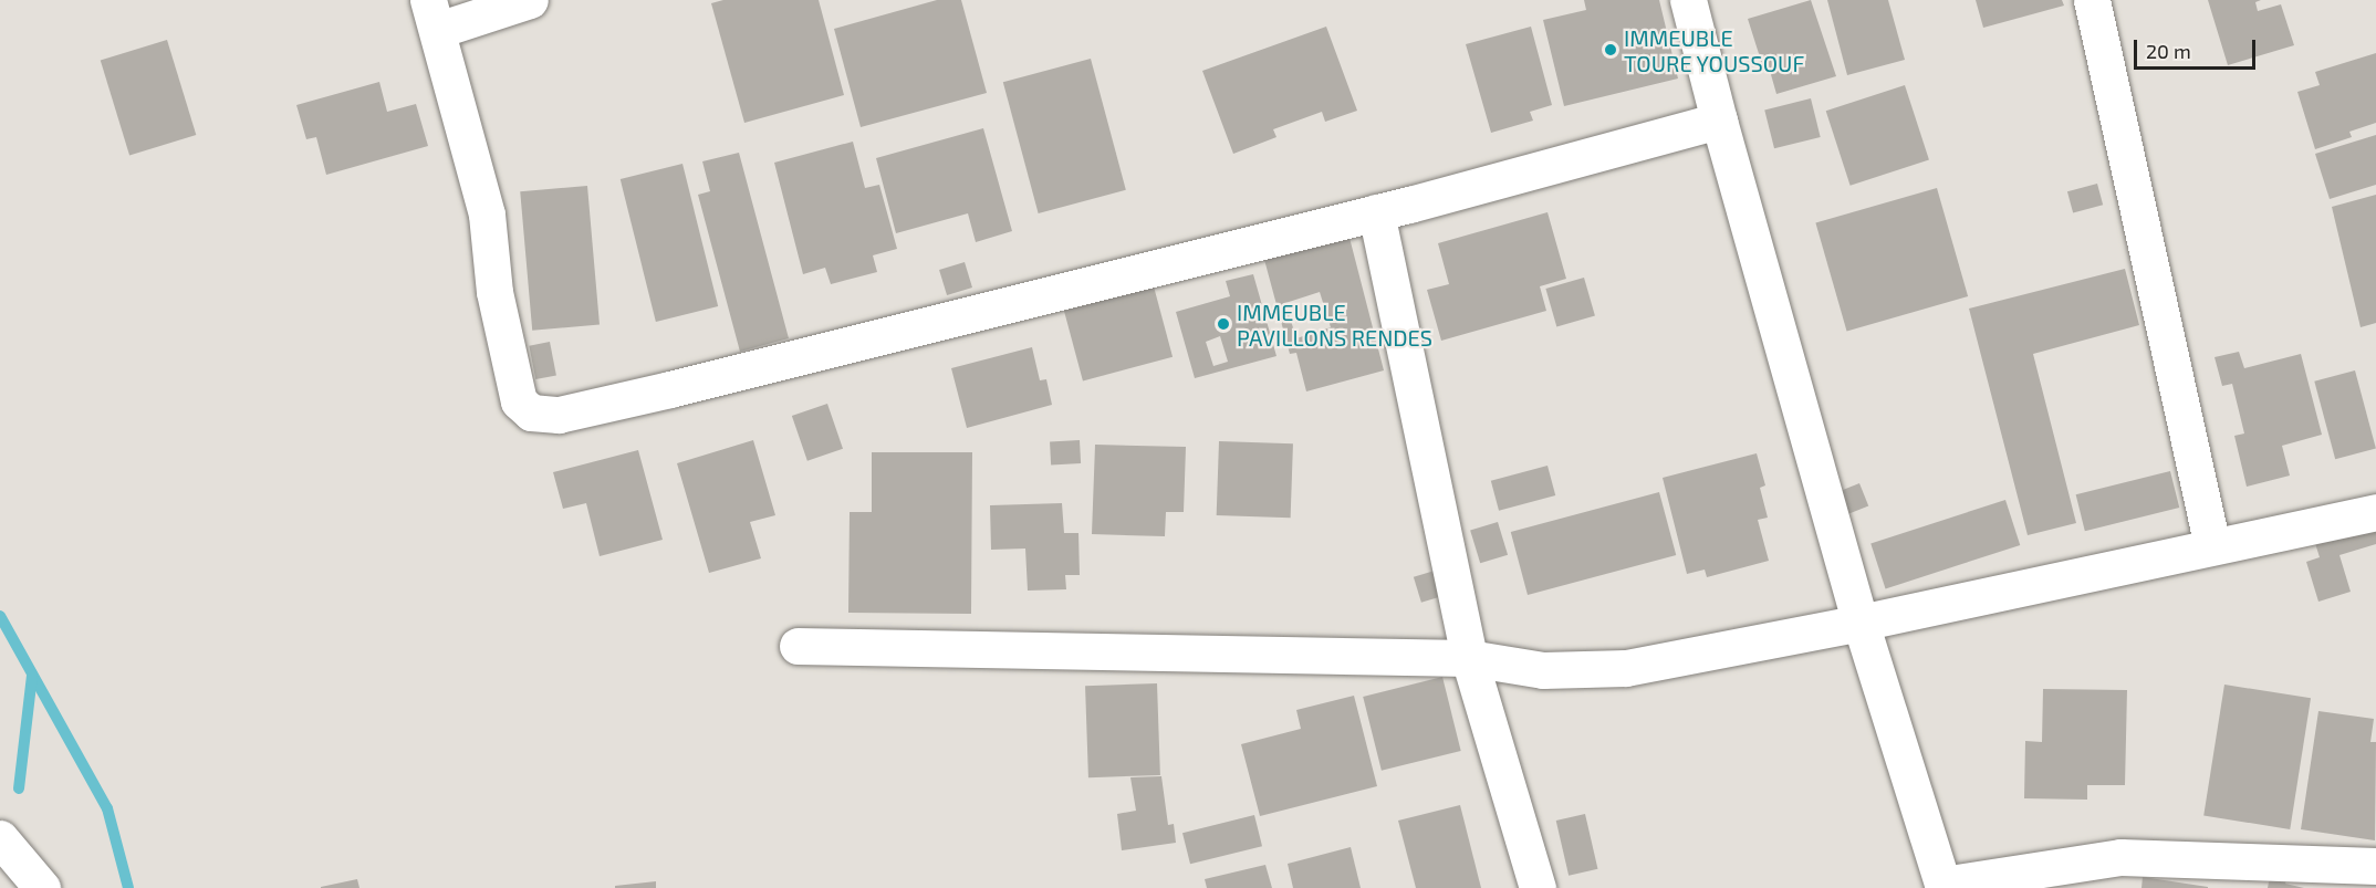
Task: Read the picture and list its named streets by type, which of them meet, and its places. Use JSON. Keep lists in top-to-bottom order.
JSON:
{
  "places": ["IMMEUBLE TOURE YOUSSOUF", "IMMEUBLE PAVILLONS RENDES"],
  "scale_bar": "20 m"
}
